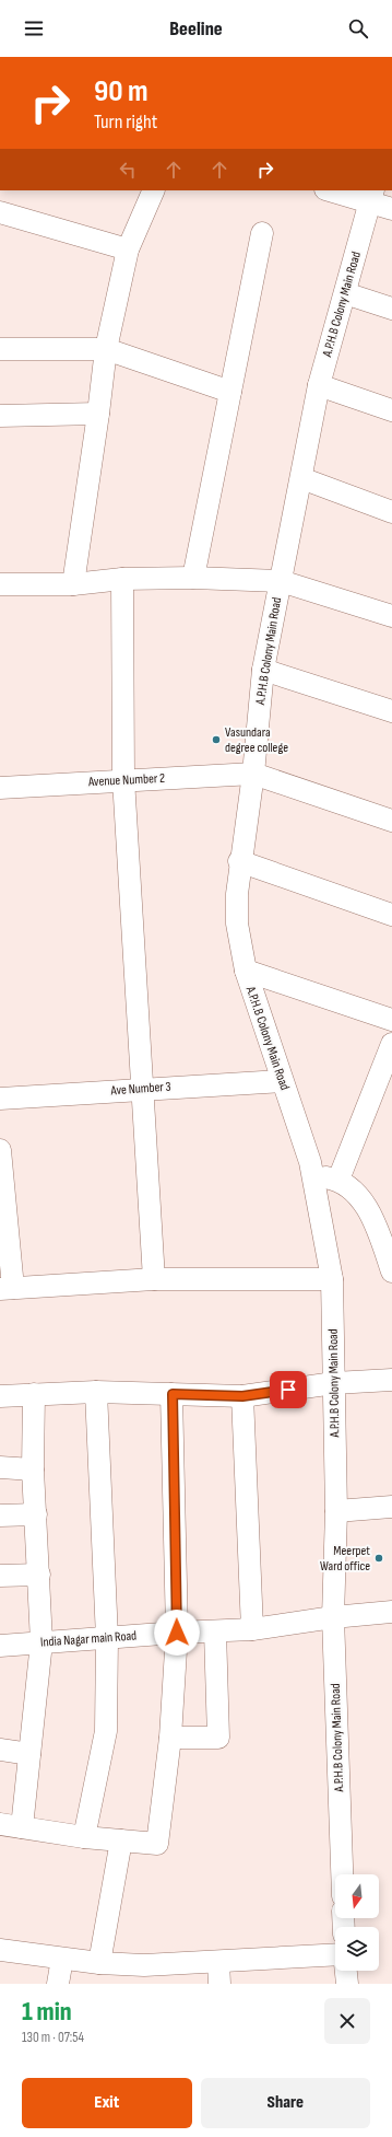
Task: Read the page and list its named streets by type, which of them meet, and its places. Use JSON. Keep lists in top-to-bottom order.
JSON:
{
  "streets": {
    "street": [
      "A.P.H.B Colony Main Road",
      "Avenue Number 2",
      "Ave Number 3",
      "India Nagar main Road"
    ]
  },
  "crossings": [
    ["A.P.H.B Colony Main Road", "Avenue Number 2"],
    ["A.P.H.B Colony Main Road", "Ave Number 3"],
    ["A.P.H.B Colony Main Road", "India Nagar main Road"]
  ],
  "places": ["Vasundara degree college", "Meerpet Ward office"],
  "north": "bottom",
  "page": {
    "header": "Beeline",
    "turn": ["90 m", "Turn right"],
    "heading": ["1 min", "130 m · 07:54"],
    "buttons": ["Exit", "Share"]
  }
}
